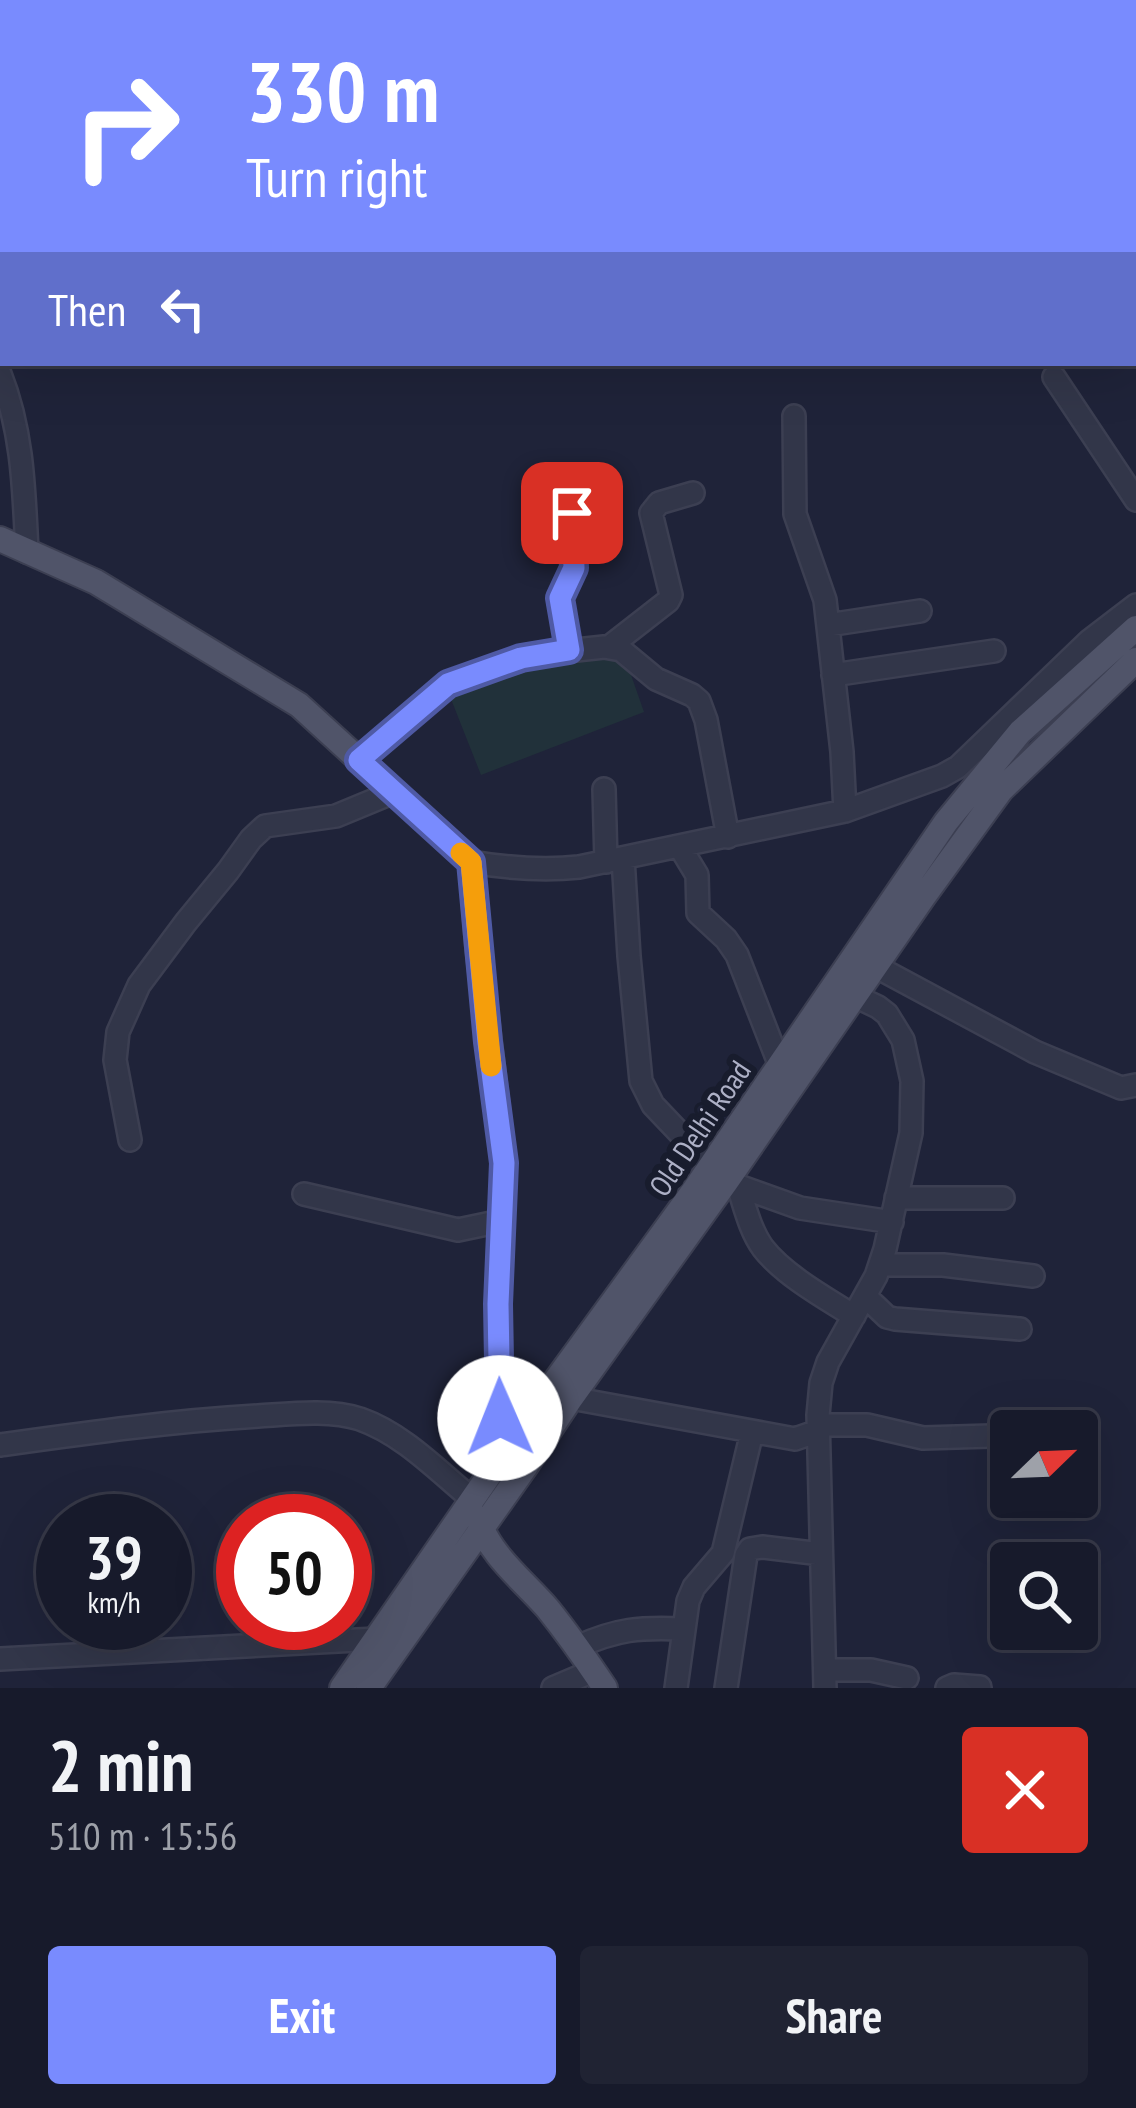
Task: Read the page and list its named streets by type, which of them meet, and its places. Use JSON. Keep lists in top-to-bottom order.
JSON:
{
  "streets": {
    "main road": ["Old Delhi Road"]
  },
  "north": "top right",
  "page": {
    "turn": ["330 m", "Turn right"],
    "then": "Then",
    "speed": "39 km/h",
    "limit": "50",
    "heading": ["2 min", "510 m · 15:56"],
    "buttons": ["Exit", "Share"]
  }
}
